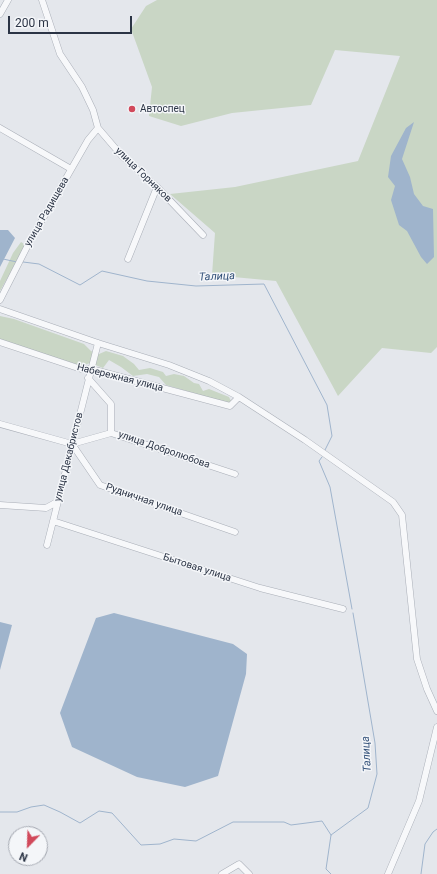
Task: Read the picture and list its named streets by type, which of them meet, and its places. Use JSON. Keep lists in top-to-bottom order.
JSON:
{
  "streets": {
    "street": [
      "улица Горняков",
      "улица Радищева",
      "Набережная улица",
      "улица Добролюбова",
      "улица Декабристов",
      "Рудничная улица",
      "Бытовая улица"
    ]
  },
  "crossings": [
    ["улица Горняков", "улица Радищева"],
    ["Набережная улица", "улица Декабристов"],
    ["улица Добролюбова", "улица Декабристов"],
    ["улица Добролюбова", "Рудничная улица"],
    ["улица Декабристов", "Рудничная улица"],
    ["улица Декабристов", "Бытовая улица"]
  ],
  "water": ["Талица"],
  "places": ["Автоспец"],
  "scale_bar": "200 m",
  "north": "bottom left"
}
